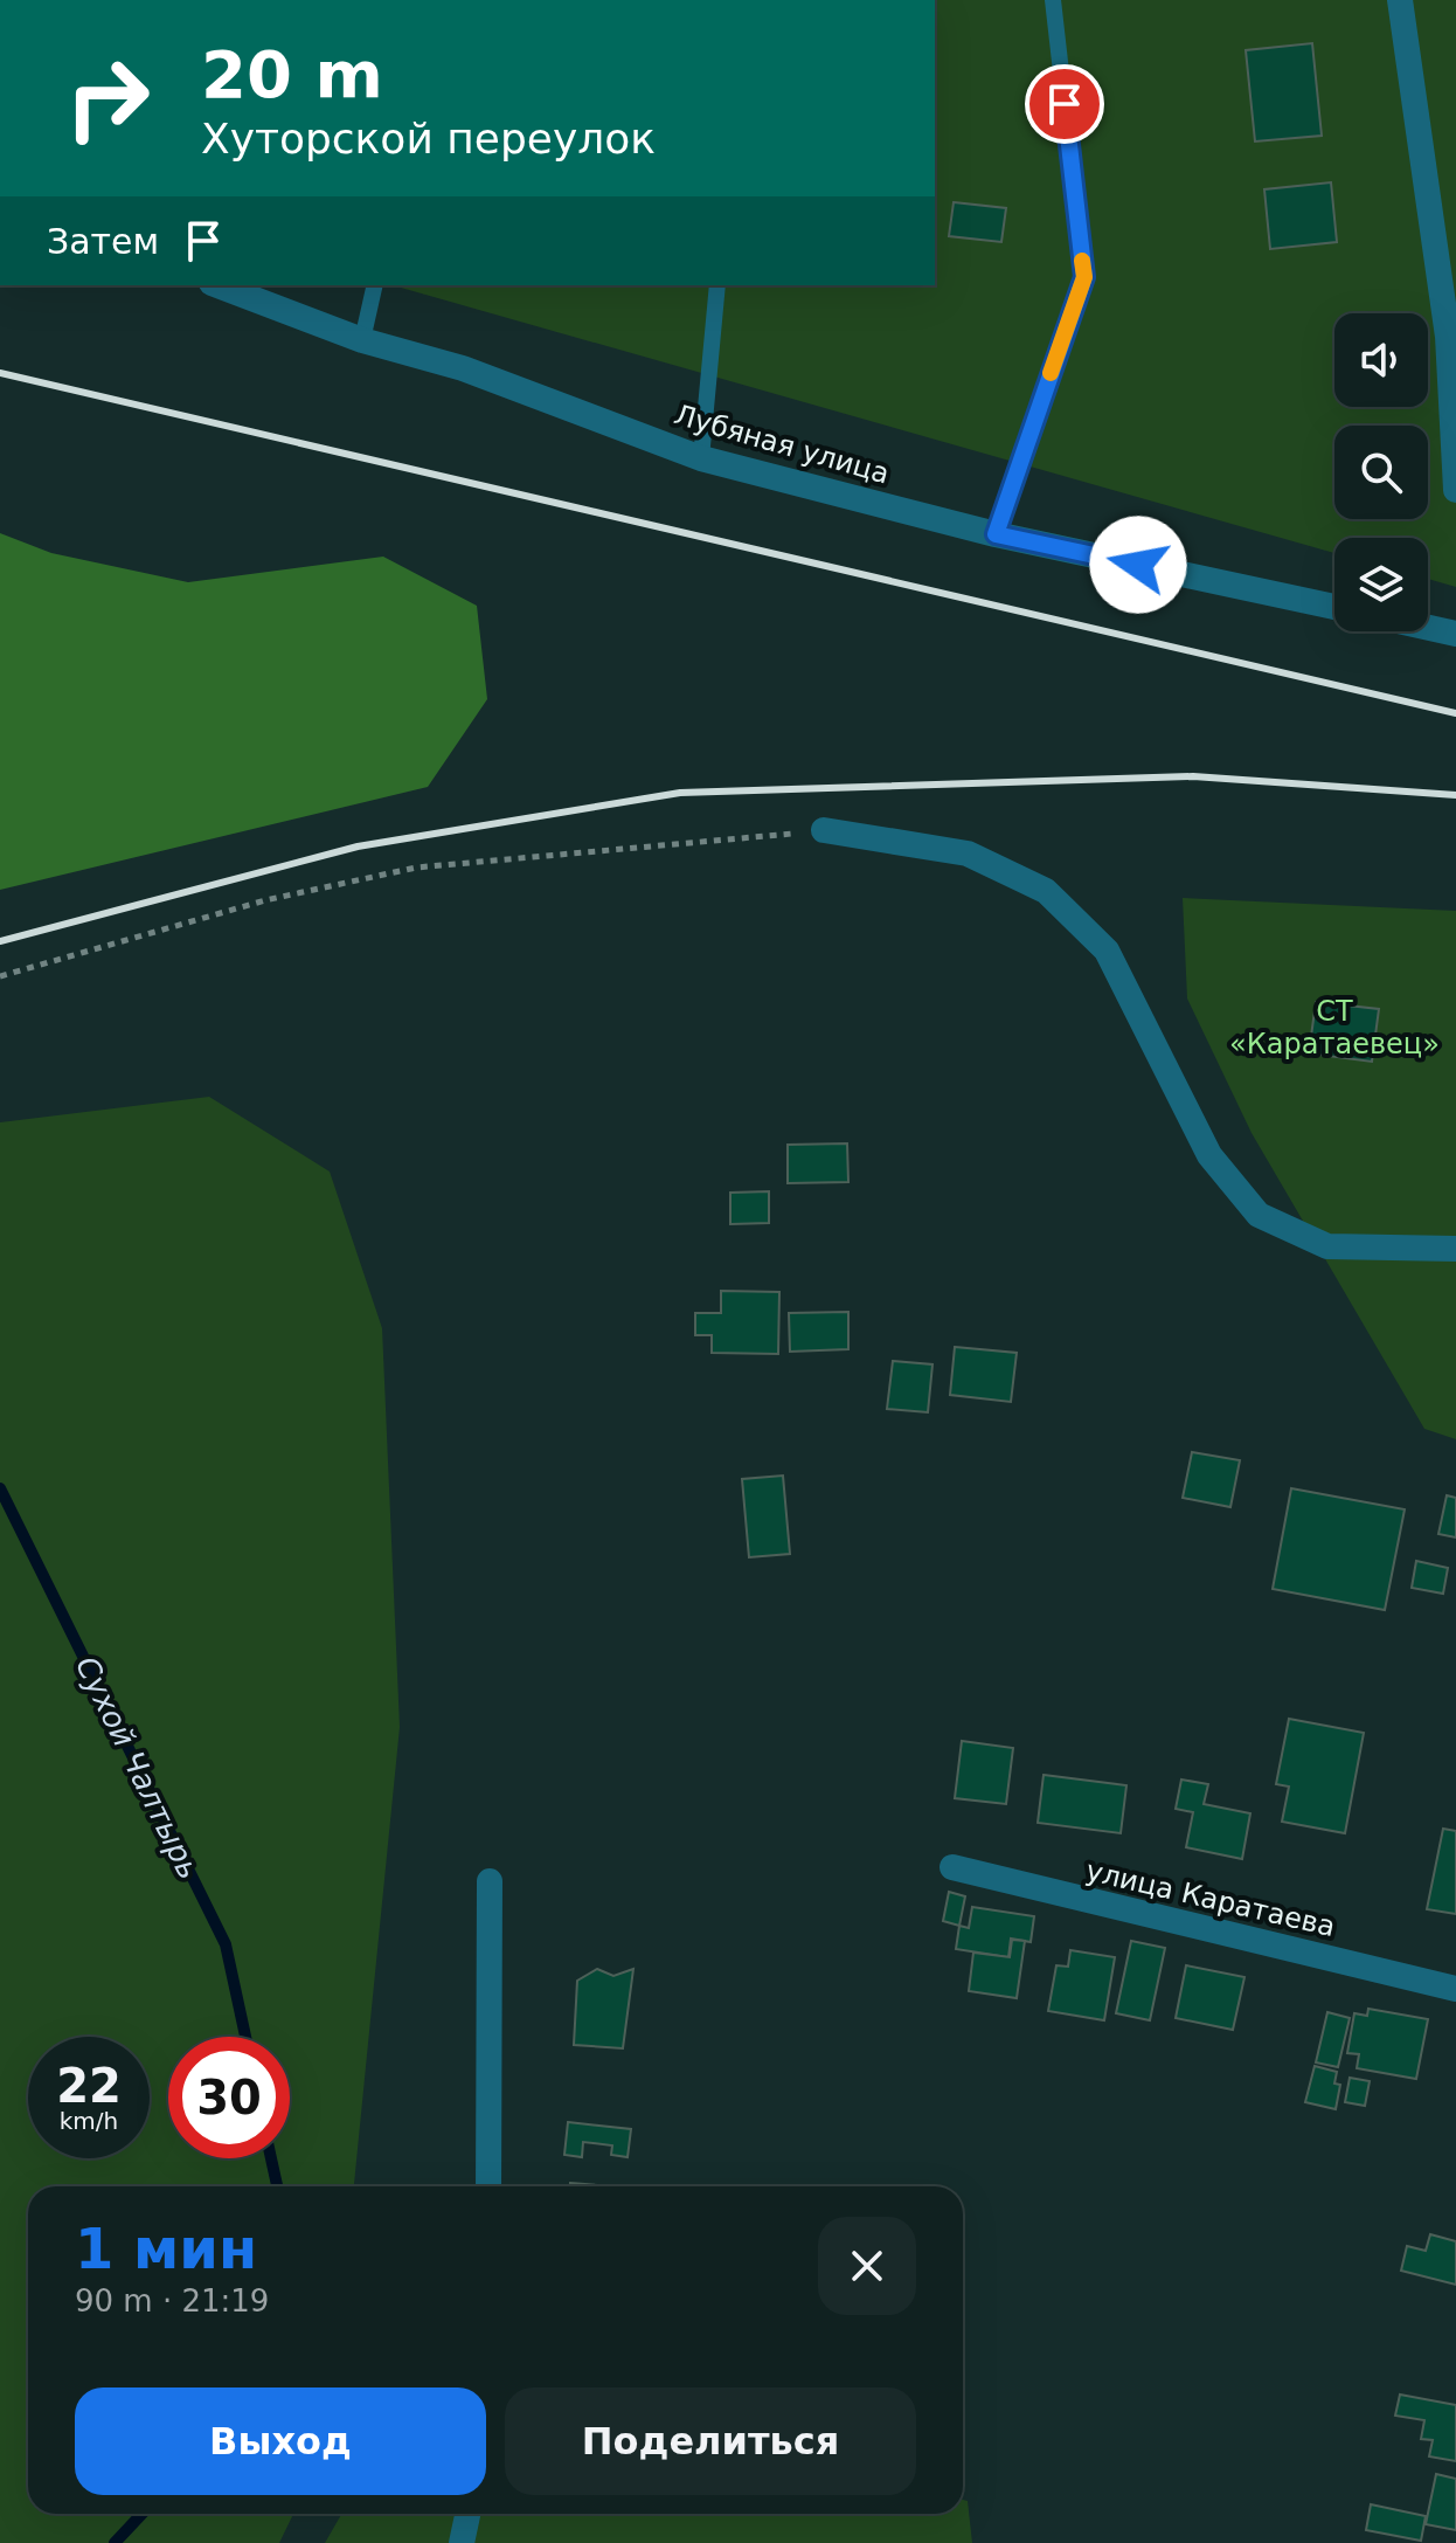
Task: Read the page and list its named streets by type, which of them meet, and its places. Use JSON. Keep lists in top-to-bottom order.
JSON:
{
  "streets": {
    "street": ["Лубяная улица", "улица Каратаева"]
  },
  "water": ["Сухой Чалтырь"],
  "parks": ["СТ «Каратаевец»"],
  "page": {
    "turn": ["20 m", "Хуторской переулок"],
    "then": "Затем",
    "speed": "22 km/h",
    "limit": "30",
    "heading": ["1 мин", "90 m · 21:19"],
    "buttons": ["Выход", "Поделиться"]
  }
}
